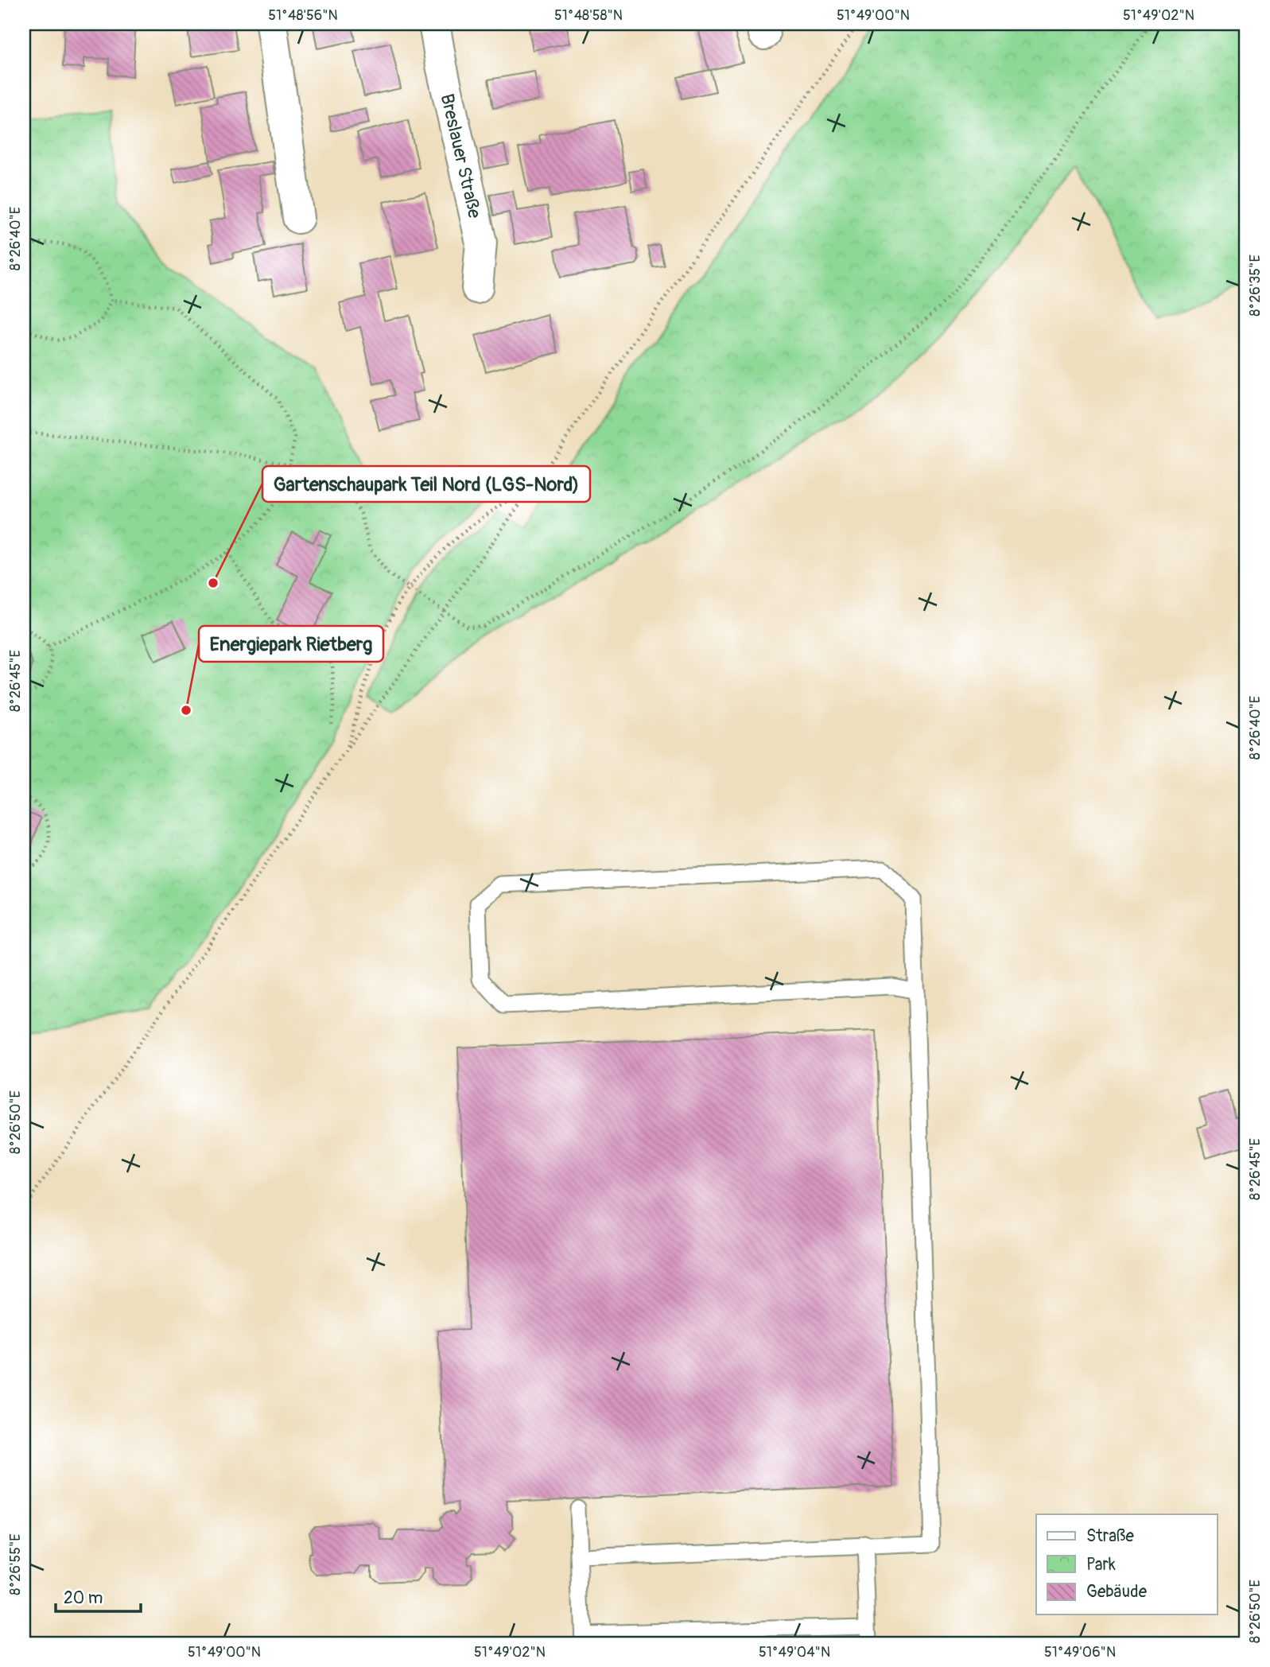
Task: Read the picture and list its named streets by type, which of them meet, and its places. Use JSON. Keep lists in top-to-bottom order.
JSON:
{
  "streets": {
    "street": ["Breslauer Straße"]
  },
  "places": ["Gartenschaupark Teil Nord (LGS-Nord)", "Energiepark Rietberg"],
  "legend": ["Straße", "Park", "Gebäude"],
  "scale_bar": "20 m",
  "coordinates": [
    "51°48'56\"N",
    "51°48'58\"N",
    "51°49'00\"N",
    "51°49'02\"N",
    "8°26'40\"E",
    "8°26'35\"E",
    "8°26'45\"E",
    "8°26'50\"E",
    "8°26'55\"E",
    "51°49'04\"N",
    "51°49'06\"N"
  ]
}
